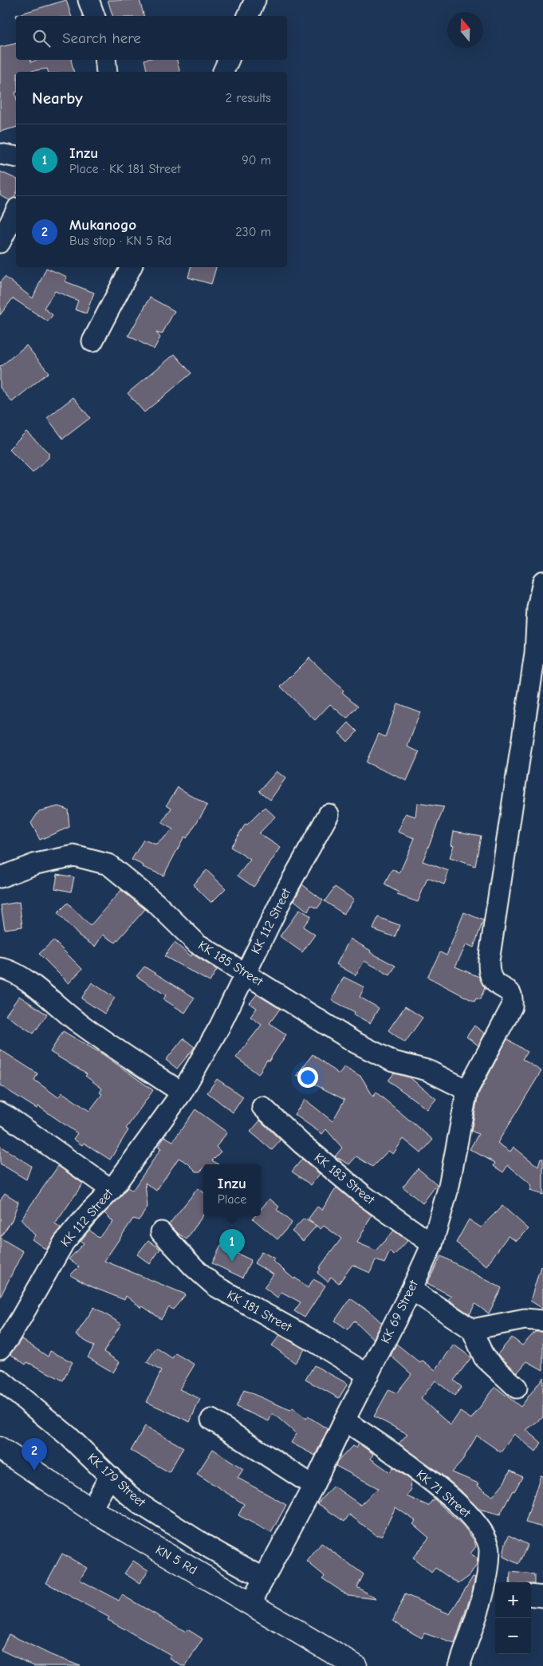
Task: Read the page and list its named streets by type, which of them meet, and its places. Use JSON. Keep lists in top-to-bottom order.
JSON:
{
  "streets": {
    "main road": ["KN 5 Rd"],
    "street": [
      "KK 112 Street",
      "KK 185 Street",
      "KK 183 Street",
      "KK 181 Street",
      "KK 69 Street",
      "KK 179 Street",
      "KK 71 Street"
    ]
  },
  "crossings": [
    ["KK 112 Street", "KK 185 Street"],
    ["KK 185 Street", "KK 69 Street"],
    ["KK 183 Street", "KK 69 Street"],
    ["KK 181 Street", "KK 69 Street"],
    ["KK 69 Street", "KK 179 Street"],
    ["KK 69 Street", "KK 71 Street"],
    ["KK 69 Street", "KN 5 Rd"]
  ],
  "north": "top",
  "page": {
    "search": "Search here",
    "heading": ["Nearby", "2 results"],
    "list": [
      {
        "mark": "1",
        "name": "Inzu",
        "note": "Place · KK 181 Street",
        "value": "90 m"
      },
      {
        "mark": "2",
        "name": "Mukanogo",
        "note": "Bus stop · KN 5 Rd",
        "value": "230 m"
      }
    ],
    "popup": ["Inzu", "Place"],
    "pins": ["1", "2"],
    "map_buttons": ["+", "−"]
  }
}
